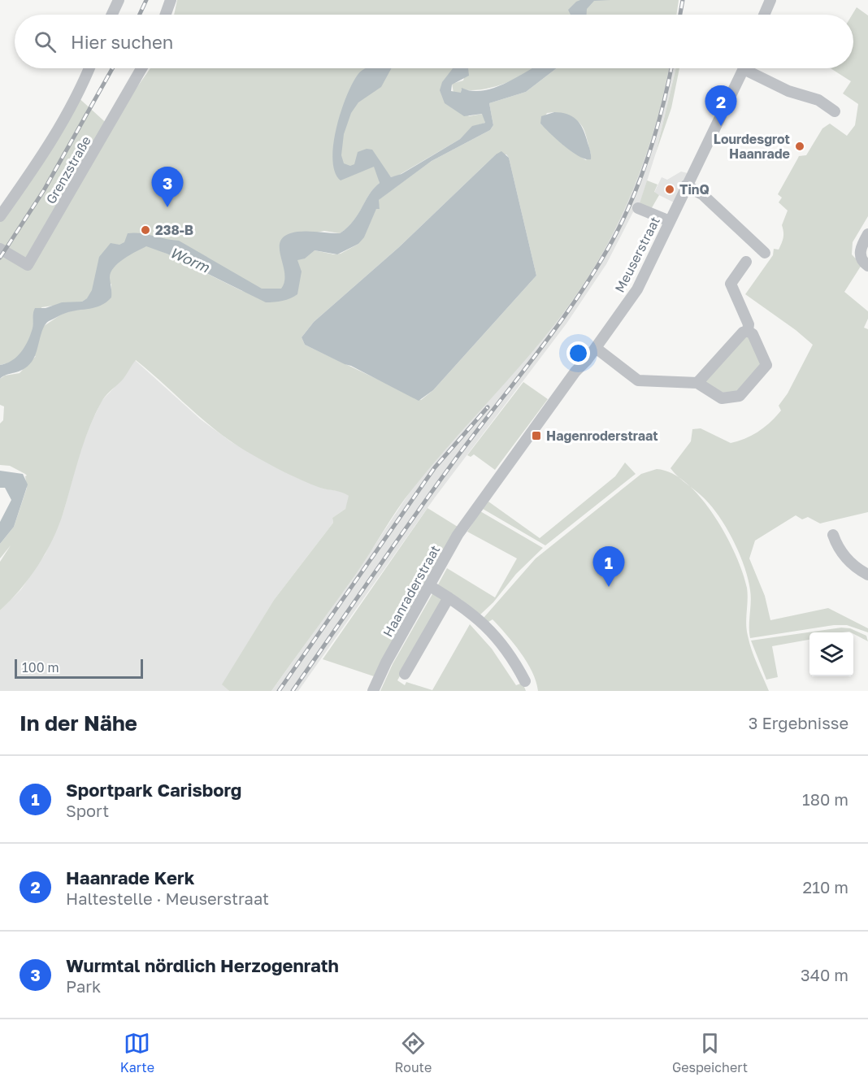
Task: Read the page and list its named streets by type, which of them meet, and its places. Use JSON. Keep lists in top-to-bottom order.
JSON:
{
  "streets": {
    "street": ["Grenzstraße", "Meuserstraat", "Haanraderstraat"]
  },
  "crossings": [
    ["Meuserstraat", "Haanraderstraat"]
  ],
  "water": ["Worm"],
  "places": {
    "other": ["Lourdesgrot Haanrade", "TinQ", "238-B"],
    "transit": ["Hagenroderstraat"]
  },
  "scale_bar": "100 m",
  "page": {
    "search": "Hier suchen",
    "pins": ["2", "3", "1"],
    "scale": "100 m",
    "heading": ["In der Nähe", "3 Ergebnisse"],
    "list": [
      {
        "mark": "1",
        "name": "Sportpark Carisborg",
        "note": "Sport",
        "value": "180 m"
      },
      {
        "mark": "2",
        "name": "Haanrade Kerk",
        "note": "Haltestelle · Meuserstraat",
        "value": "210 m"
      },
      {
        "mark": "3",
        "name": "Wurmtal nördlich Herzogenrath",
        "note": "Park",
        "value": "340 m"
      }
    ],
    "nav": ["Karte", "Route", "Gespeichert"]
  }
}
